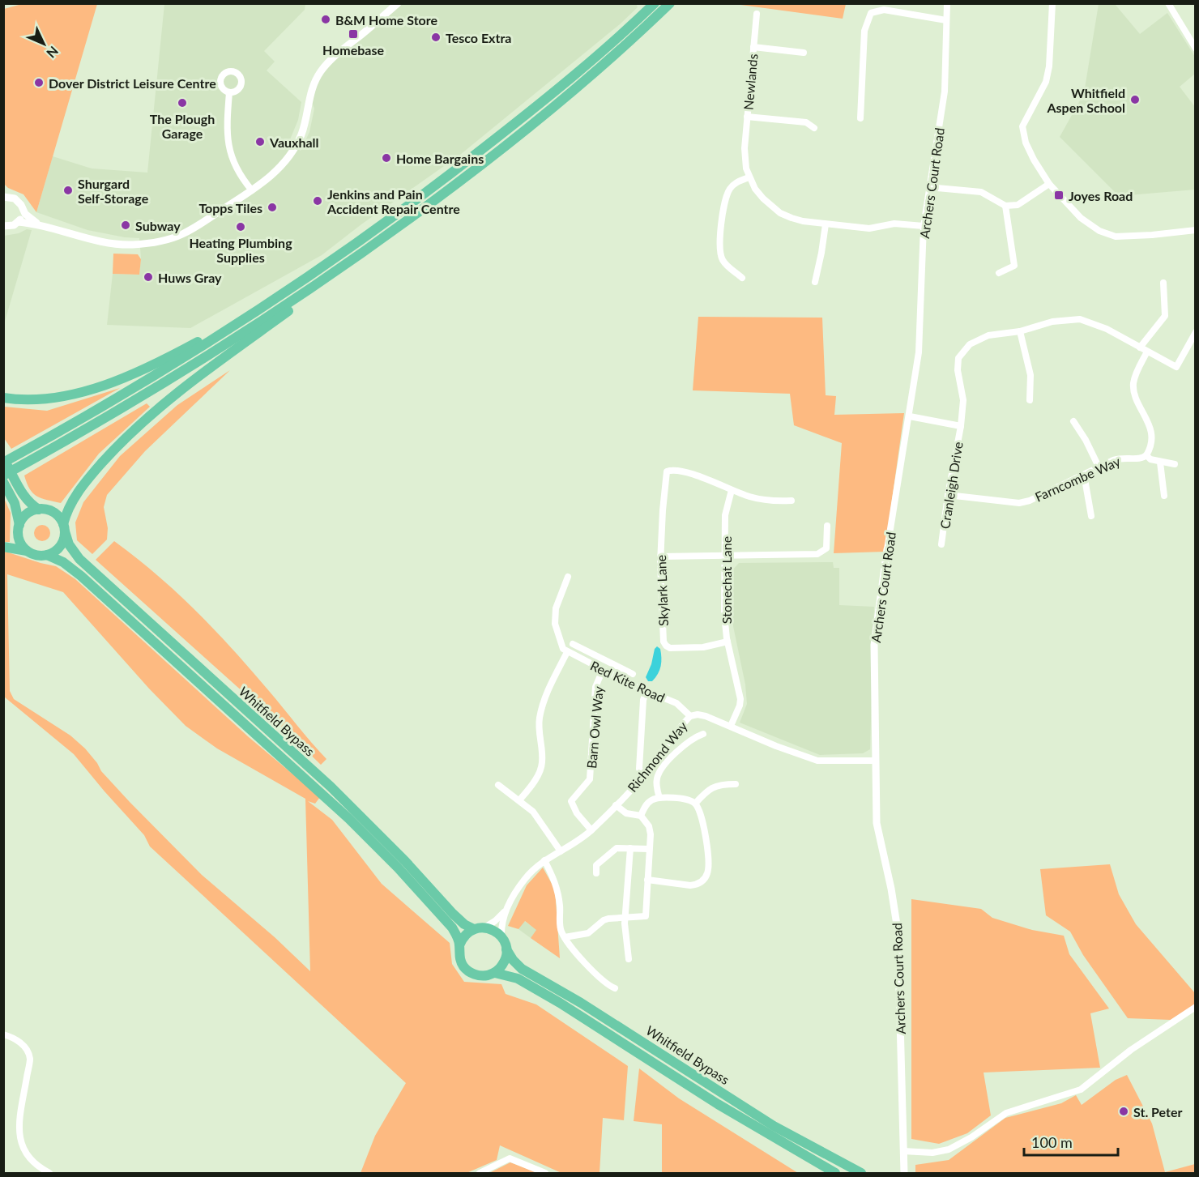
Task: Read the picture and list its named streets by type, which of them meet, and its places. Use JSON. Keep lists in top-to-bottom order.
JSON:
{
  "streets": {
    "highway": ["Whitfield Bypass"],
    "street": [
      "Newlands",
      "Archers Court Road",
      "Farncombe Way",
      "Cranleigh Drive",
      "Stonechat Lane",
      "Skylark Lane",
      "Red Kite Road",
      "Barn Owl Way",
      "Richmond Way"
    ]
  },
  "crossings": [
    ["Newlands", "Archers Court Road"],
    ["Archers Court Road", "Cranleigh Drive"],
    ["Archers Court Road", "Richmond Way"],
    ["Farncombe Way", "Cranleigh Drive"],
    ["Stonechat Lane", "Skylark Lane"],
    ["Stonechat Lane", "Richmond Way"],
    ["Red Kite Road", "Barn Owl Way"],
    ["Red Kite Road", "Richmond Way"],
    ["Whitfield Bypass", "Richmond Way"],
    ["Barn Owl Way", "Richmond Way"]
  ],
  "places": {
    "other": [
      "B&M Home Store",
      "Tesco Extra",
      "Dover District Leisure Centre",
      "Whitfield Aspen School",
      "The Plough Garage",
      "Vauxhall",
      "Home Bargains",
      "Shurgard Self-Storage",
      "Jenkins and Pain Accident Repair Centre",
      "Topps Tiles",
      "Subway",
      "Heating Plumbing Supplies",
      "Huws Gray",
      "St. Peter"
    ],
    "transit": ["Homebase", "Joyes Road"]
  },
  "scale_bar": "100 m",
  "north": "bottom right"
}
